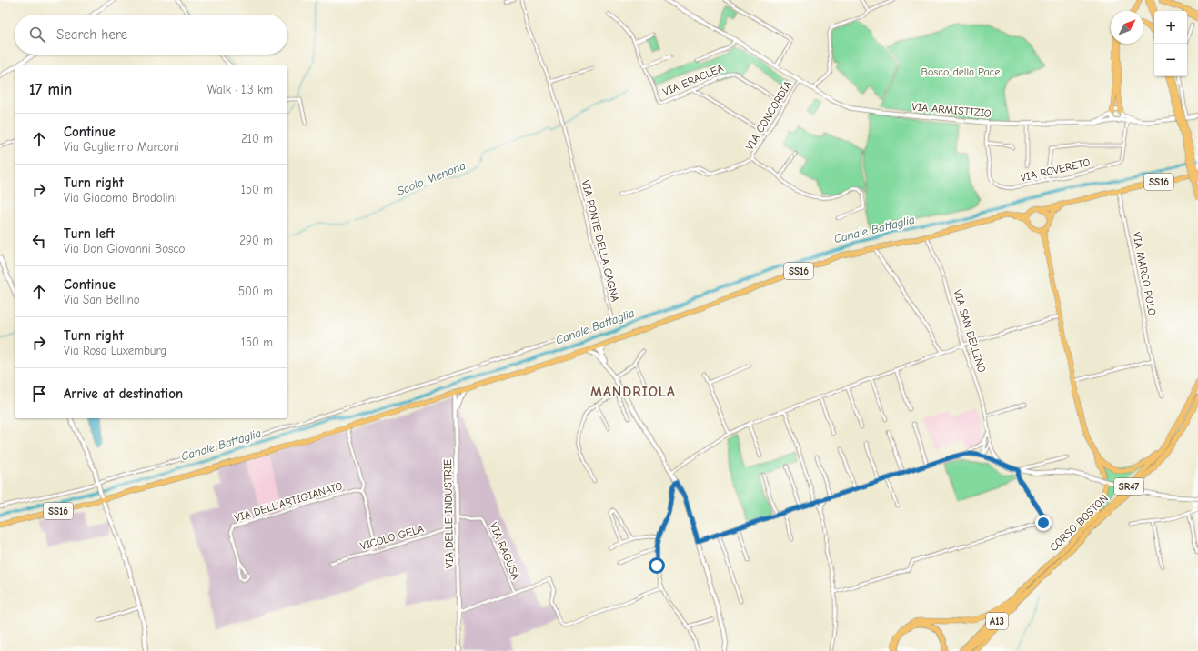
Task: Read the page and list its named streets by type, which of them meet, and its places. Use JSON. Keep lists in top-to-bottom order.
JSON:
{
  "streets": {
    "highway": ["A13"],
    "main road": ["SS16", "SR47", "CORSO BOSTON"],
    "street": [
      "VIA ERACLEA",
      "VIA ARMISTIZIO",
      "VIA CONCORDIA",
      "VIA ROVERETO",
      "VIA PONTE DELLA CAGNA",
      "VIA MARCO POLO",
      "VIA SAN BELLINO",
      "VIA DELL'ARTIGIANATO",
      "VIA DELLE INDUSTRIE",
      "VICOLO GELA",
      "VIA RAGUSA"
    ]
  },
  "crossings": [
    ["VIA ERACLEA", "VIA CONCORDIA"],
    ["VIA ARMISTIZIO", "VIA CONCORDIA"],
    ["VIA ARMISTIZIO", "VIA ROVERETO"],
    ["SS16", "VIA MARCO POLO"],
    ["SS16", "VIA SAN BELLINO"],
    ["SS16", "VIA DELLE INDUSTRIE"],
    ["SR47", "CORSO BOSTON"],
    ["VIA DELLE INDUSTRIE", "VICOLO GELA"],
    ["VIA DELLE INDUSTRIE", "VIA RAGUSA"],
    ["CORSO BOSTON", "A13"]
  ],
  "districts": ["MANDRIOLA"],
  "water": ["Scolo Menona", "Canale Battaglia"],
  "parks": ["Bosco della Pace"],
  "north": "top right",
  "page": {
    "map_buttons": ["+", "−"],
    "search": "Search here",
    "heading": ["17 min", "Walk · 1.3 km"],
    "list": [
      ["Continue", "Via Guglielmo Marconi", "210 m"],
      ["Turn right", "Via Giacomo Brodolini", "150 m"],
      ["Turn left", "Via Don Giovanni Bosco", "290 m"],
      ["Continue", "Via San Bellino", "500 m"],
      ["Turn right", "Via Rosa Luxemburg", "150 m"],
      "Arrive at destination"
    ]
  }
}
